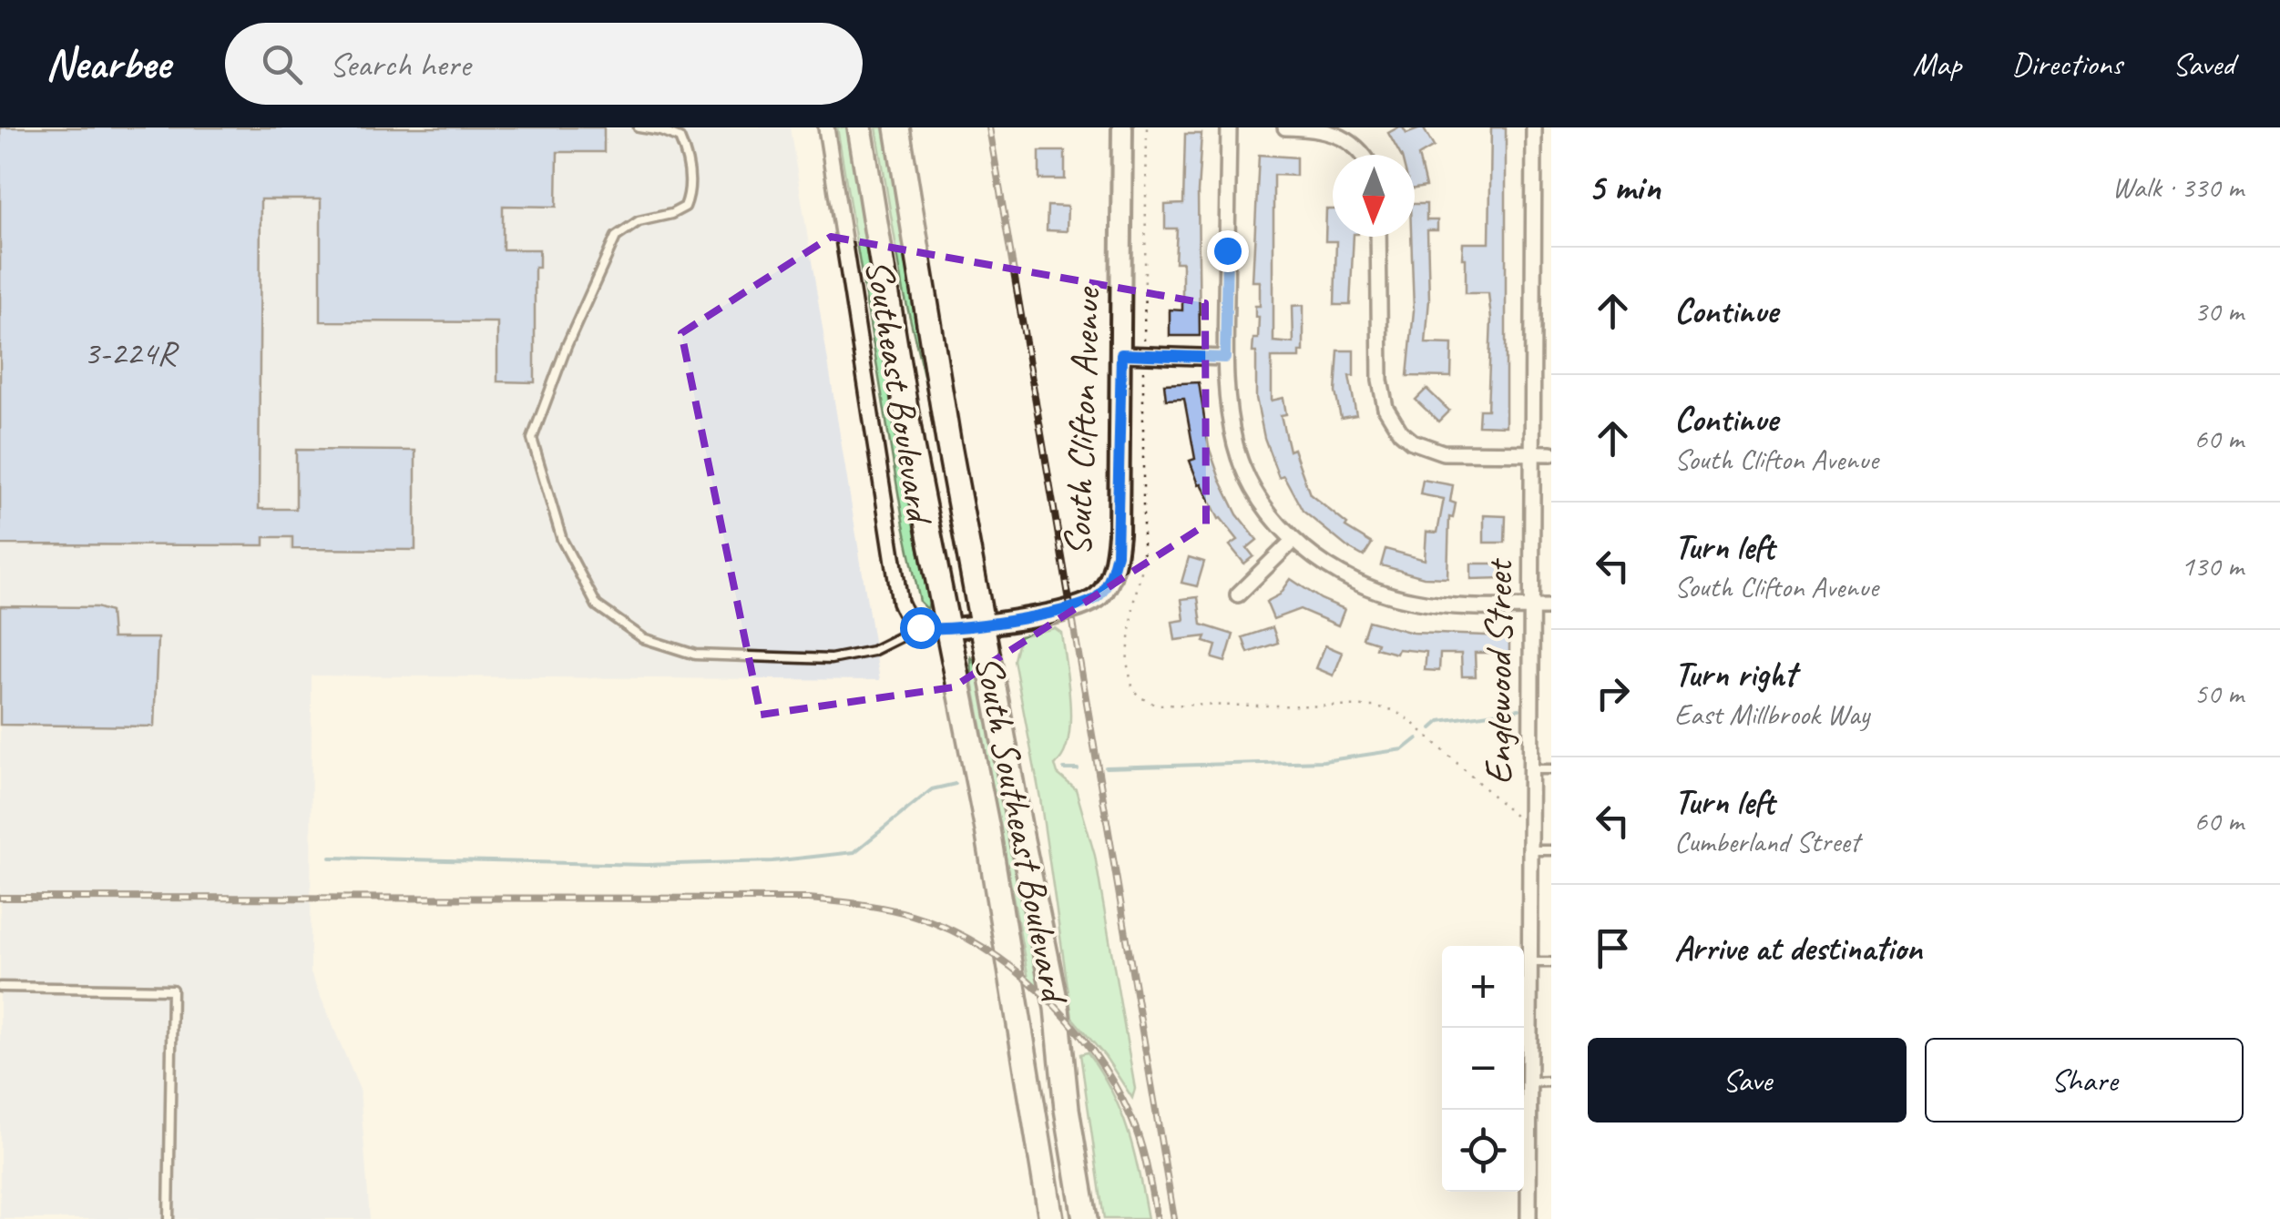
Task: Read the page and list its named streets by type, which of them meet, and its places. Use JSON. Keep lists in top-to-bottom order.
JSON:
{
  "streets": {
    "main road": ["South Southeast Boulevard"],
    "street": ["Southeast Boulevard", "South Clifton Avenue", "Englewood Street"]
  },
  "crossings": [
    ["South Clifton Avenue", "South Southeast Boulevard"]
  ],
  "house_numbers": ["3-224R"],
  "north": "bottom",
  "page": {
    "header": "Nearbee",
    "search": "Search here",
    "nav": ["Map", "Directions", "Saved"],
    "heading": ["5 min", "Walk · 330 m"],
    "list": [
      ["Continue", "30 m"],
      ["Continue", "South Clifton Avenue", "60 m"],
      ["Turn left", "South Clifton Avenue", "130 m"],
      ["Turn right", "East Millbrook Way", "50 m"],
      ["Turn left", "Cumberland Street", "60 m"],
      "Arrive at destination"
    ],
    "map_buttons": ["+", "−"],
    "buttons": ["Save", "Share"]
  }
}
